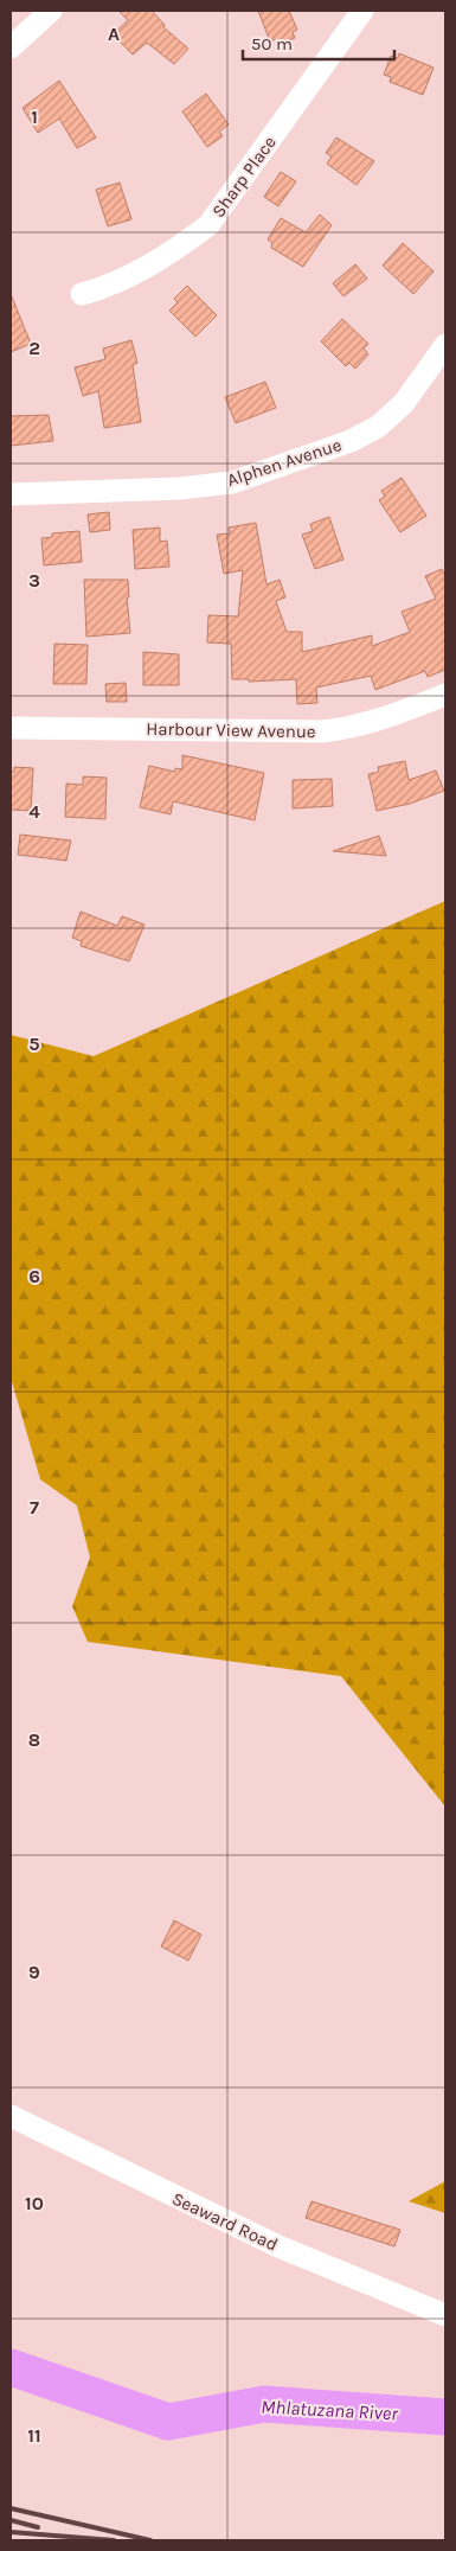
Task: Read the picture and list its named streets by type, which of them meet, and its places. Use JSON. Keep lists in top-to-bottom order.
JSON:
{
  "streets": {
    "street": [
      "Sharp Place",
      "Alphen Avenue",
      "Harbour View Avenue",
      "Seaward Road"
    ]
  },
  "water": ["Mhlatuzana River"],
  "scale_bar": "50 m",
  "grid": {
    "columns": ["A"],
    "rows": [
      "1",
      "2",
      "3",
      "4",
      "5",
      "6",
      "7",
      "8",
      "9",
      "10",
      "11"
    ]
  }
}
